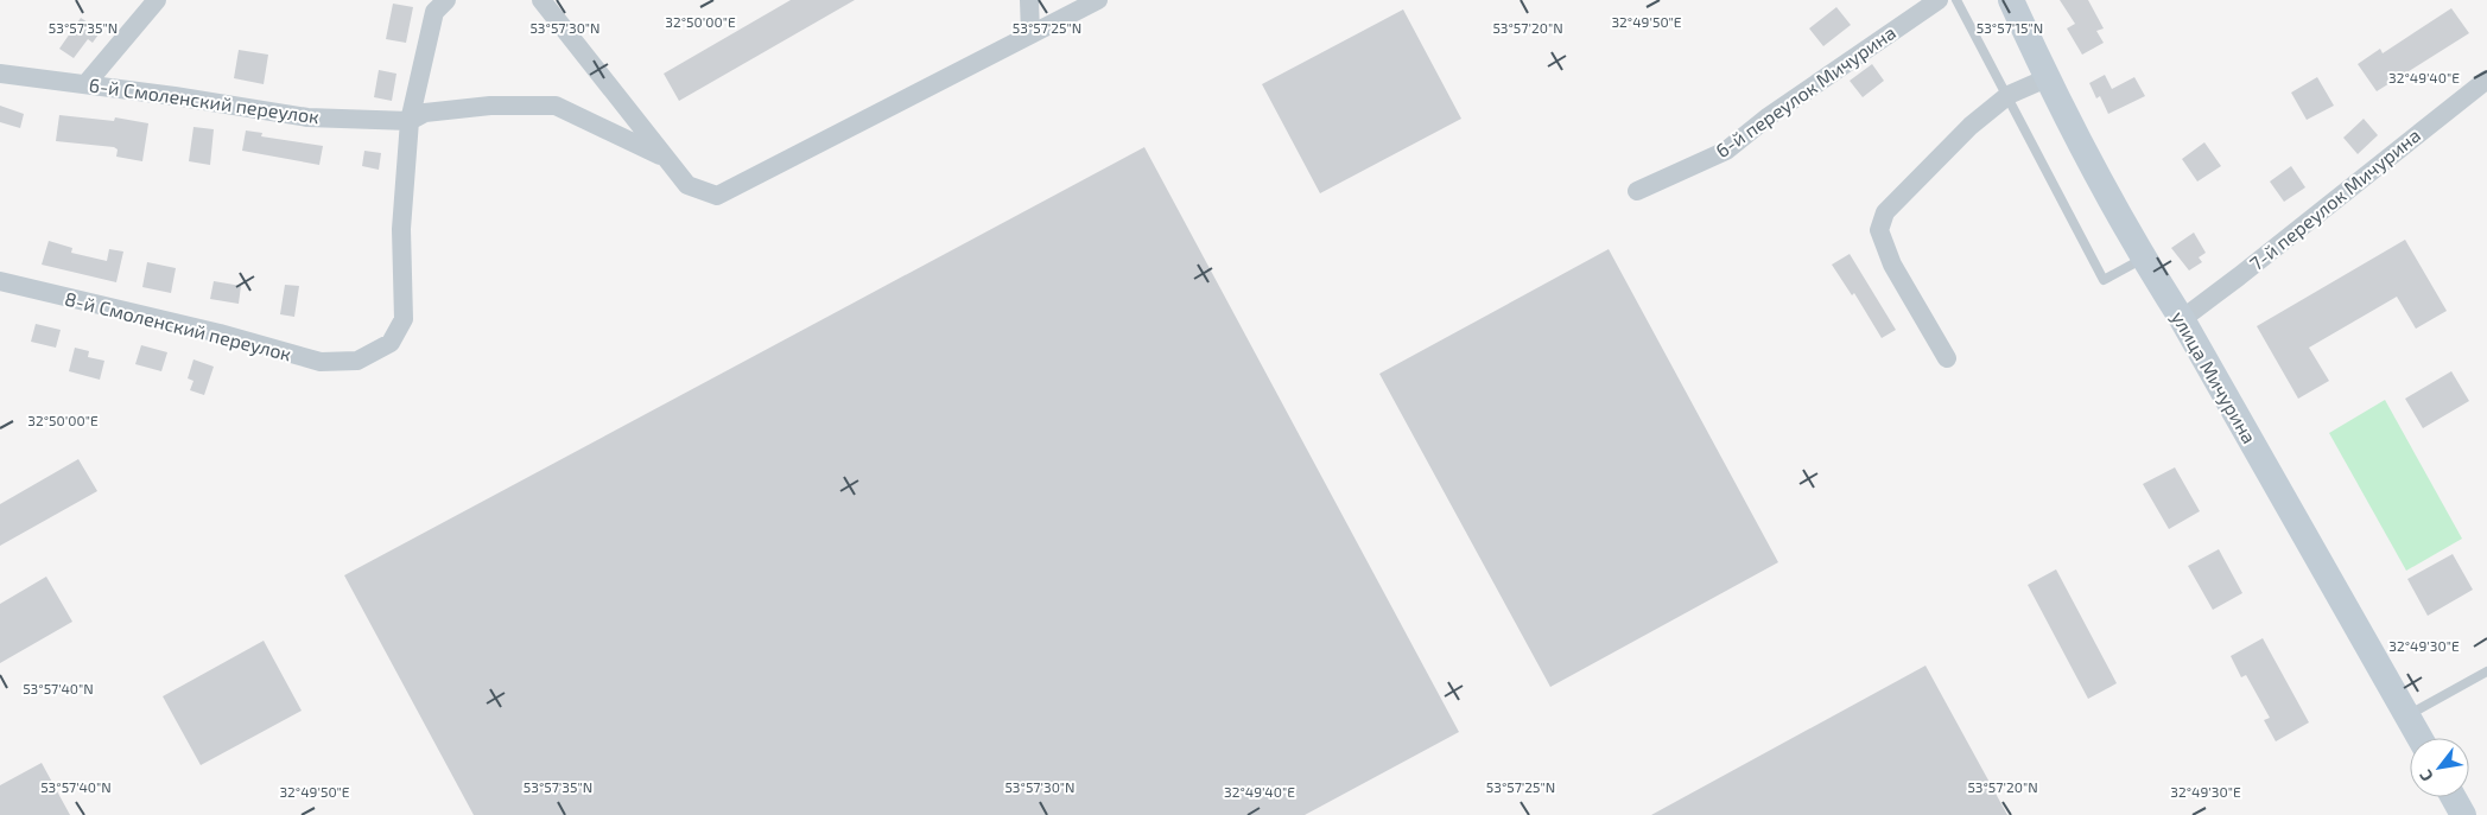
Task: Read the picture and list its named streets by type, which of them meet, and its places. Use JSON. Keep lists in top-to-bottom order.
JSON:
{
  "streets": {
    "main road": ["улица Мичурина"],
    "street": [
      "6-й переулок Мичурина",
      "6-й Смоленский переулок",
      "7-й переулок Мичурина",
      "8-й Смоленский переулок"
    ]
  },
  "crossings": [
    ["6-й Смоленский переулок", "8-й Смоленский переулок"],
    ["7-й переулок Мичурина", "улица Мичурина"]
  ],
  "north": "bottom left",
  "coordinates": [
    "32°50'00\"E",
    "32°49'50\"E",
    "53°57'35\"N",
    "53°57'30\"N",
    "53°57'25\"N",
    "53°57'20\"N",
    "53°57'15\"N",
    "32°49'40\"E",
    "32°49'30\"E",
    "53°57'40\"N"
  ]
}
